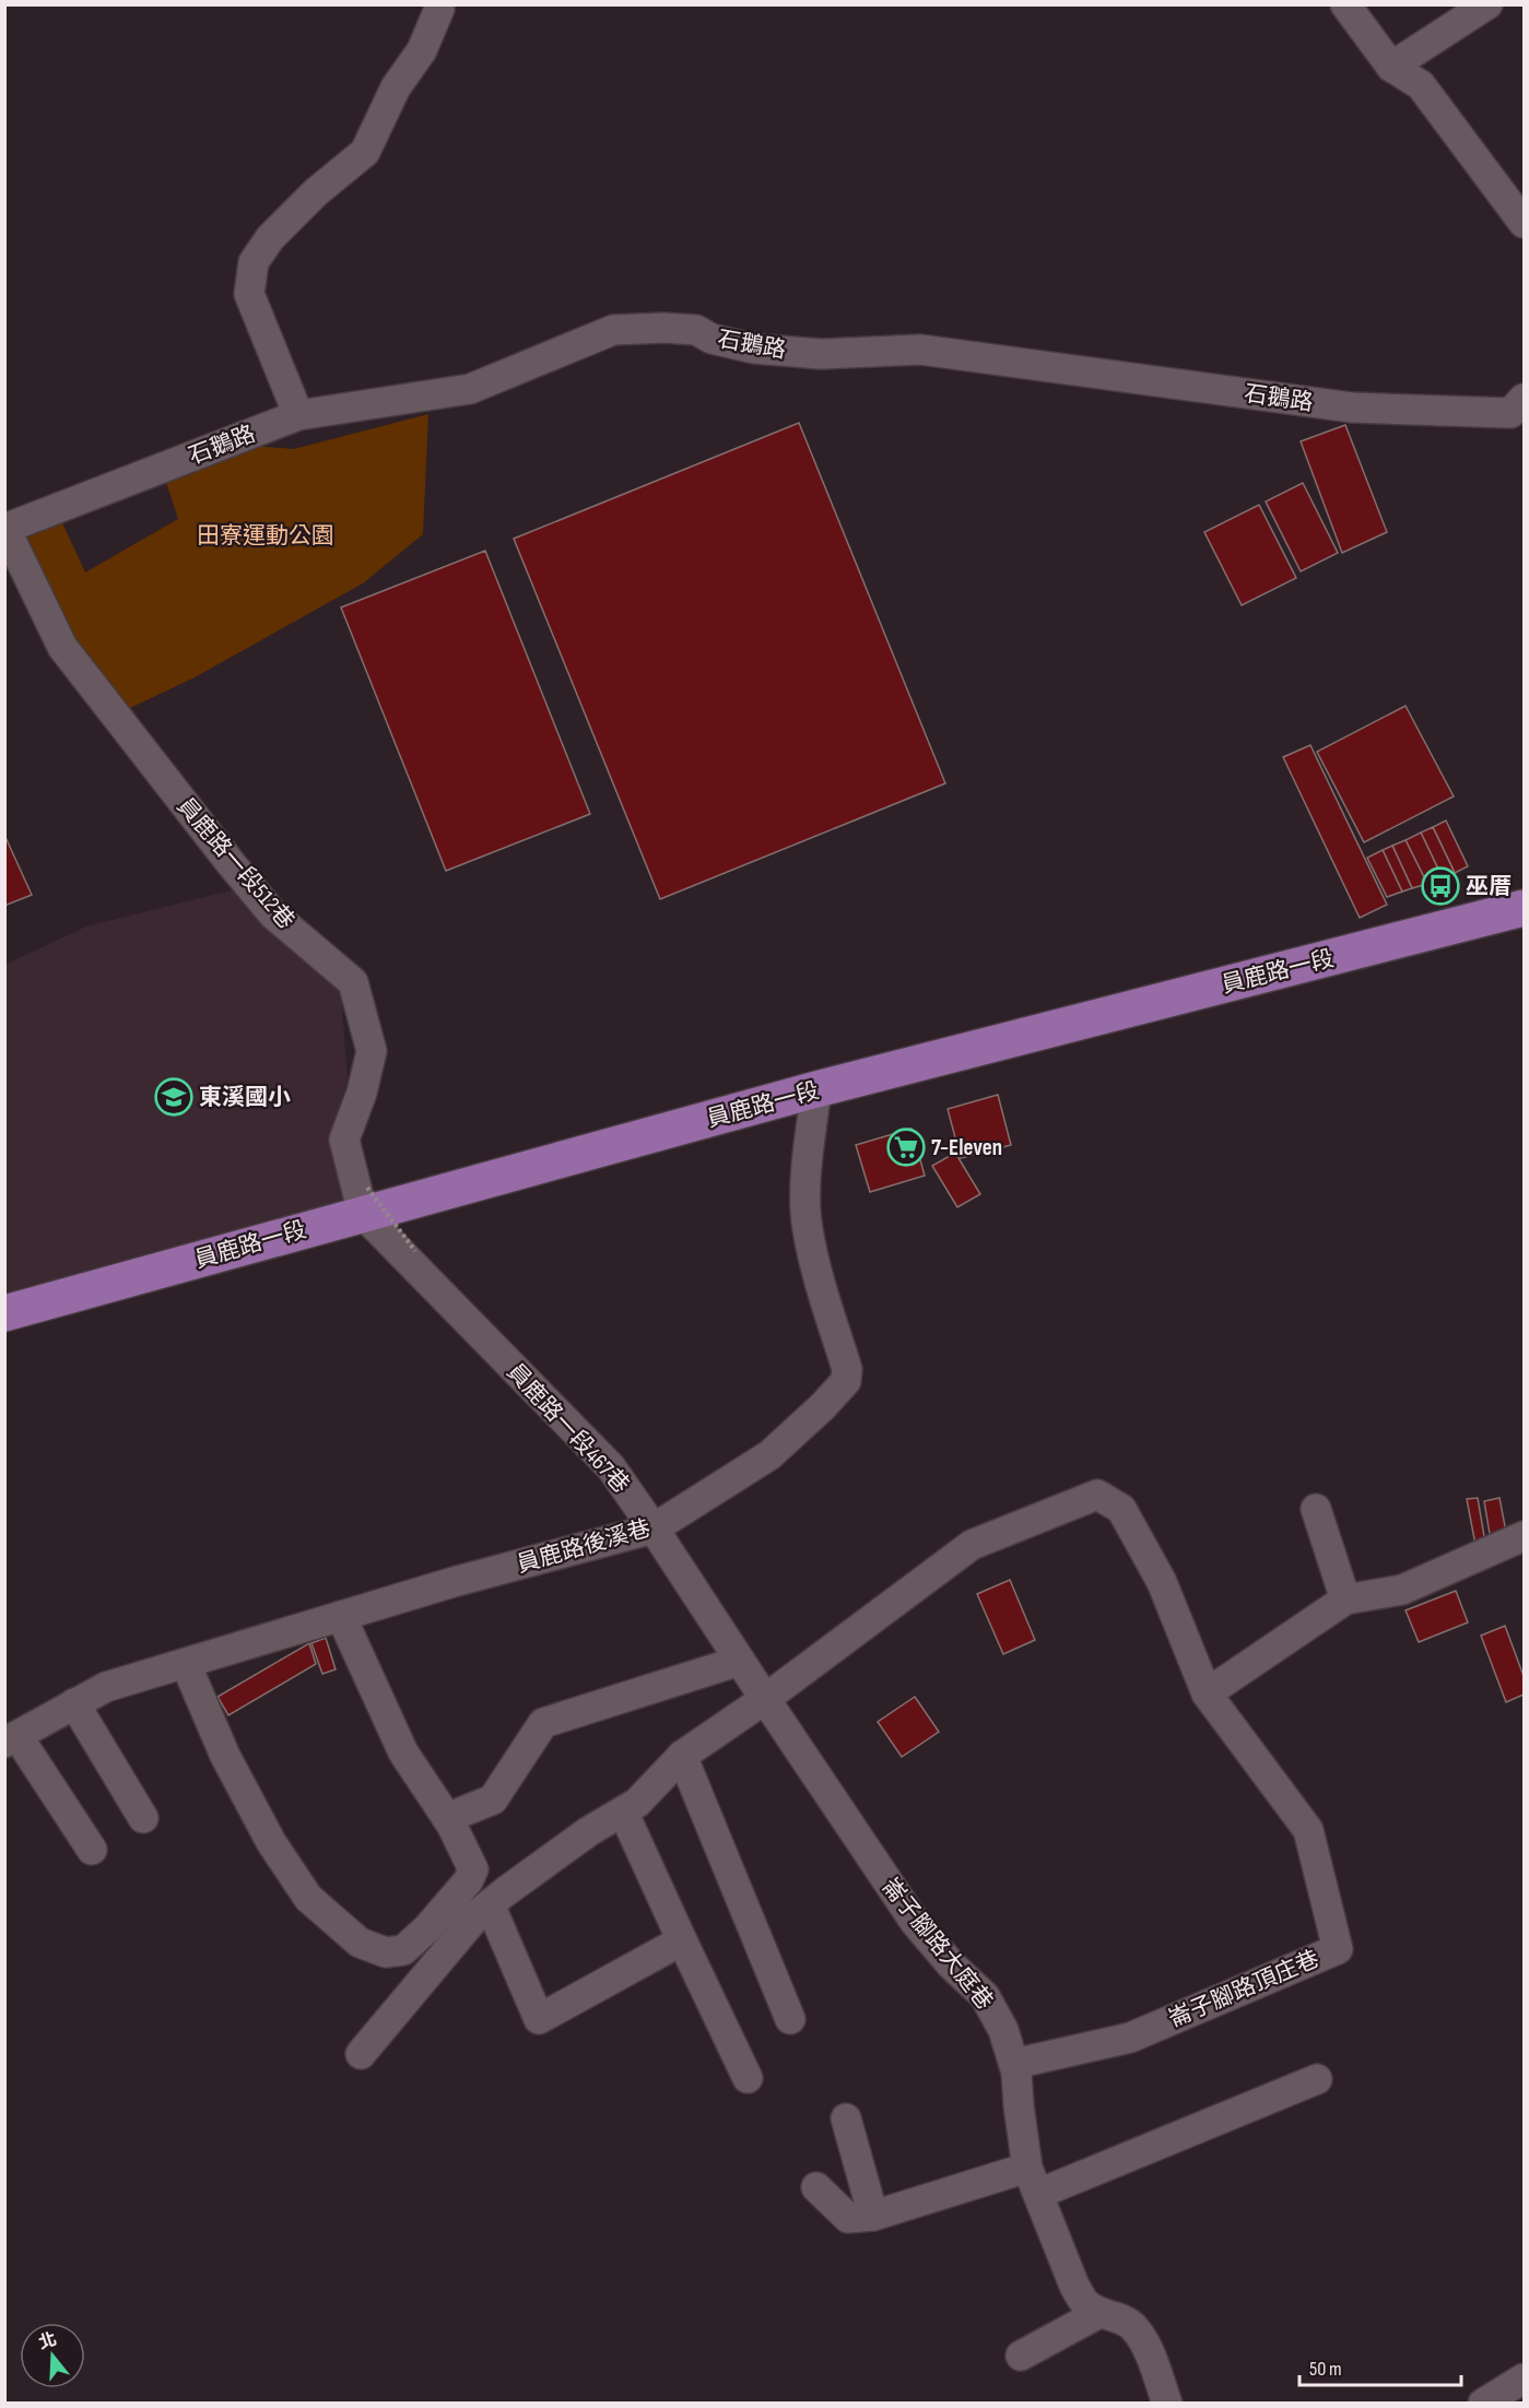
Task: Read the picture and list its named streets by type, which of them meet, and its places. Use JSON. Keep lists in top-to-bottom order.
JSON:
{
  "streets": {
    "main road": ["員鹿路一段"],
    "street": [
      "石鵝路",
      "員鹿路一段512巷",
      "員鹿路一段467巷",
      "員鹿路後溪巷",
      "崙子腳路大庭巷",
      "崙子腳路頂庄巷"
    ]
  },
  "crossings": [
    ["石鵝路", "員鹿路一段512巷"],
    ["員鹿路一段512巷", "員鹿路一段"],
    ["員鹿路一段512巷", "員鹿路一段467巷"],
    ["員鹿路一段", "員鹿路一段467巷"],
    ["員鹿路一段", "員鹿路後溪巷"],
    ["員鹿路一段467巷", "員鹿路後溪巷"],
    ["員鹿路一段467巷", "崙子腳路大庭巷"],
    ["崙子腳路大庭巷", "崙子腳路頂庄巷"]
  ],
  "parks": ["田寮運動公園"],
  "places": {
    "bus stop": ["巫厝"],
    "school or university": ["東溪國小"],
    "supermarket": ["7-Eleven"]
  },
  "scale_bar": "50 m",
  "north": "top"
}
